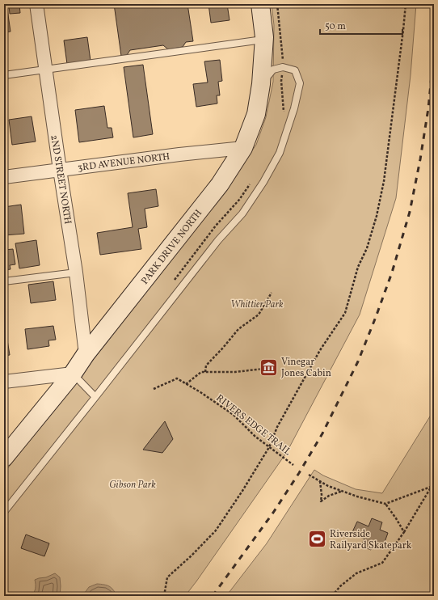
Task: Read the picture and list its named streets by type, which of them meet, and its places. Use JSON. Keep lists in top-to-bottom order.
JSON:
{
  "streets": {
    "street": ["3RD AVENUE NORTH", "2ND STREET NORTH", "PARK DRIVE NORTH"],
    "path": ["RIVERS EDGE TRAIL"]
  },
  "crossings": [
    ["3RD AVENUE NORTH", "2ND STREET NORTH"],
    ["3RD AVENUE NORTH", "PARK DRIVE NORTH"],
    ["2ND STREET NORTH", "PARK DRIVE NORTH"]
  ],
  "parks": ["Whittier Park", "Gibson Park"],
  "places": {
    "museum": ["Vinegar Jones Cabin"],
    "sports": ["Riverside Railyard Skatepark"]
  },
  "scale_bar": "50 m"
}
